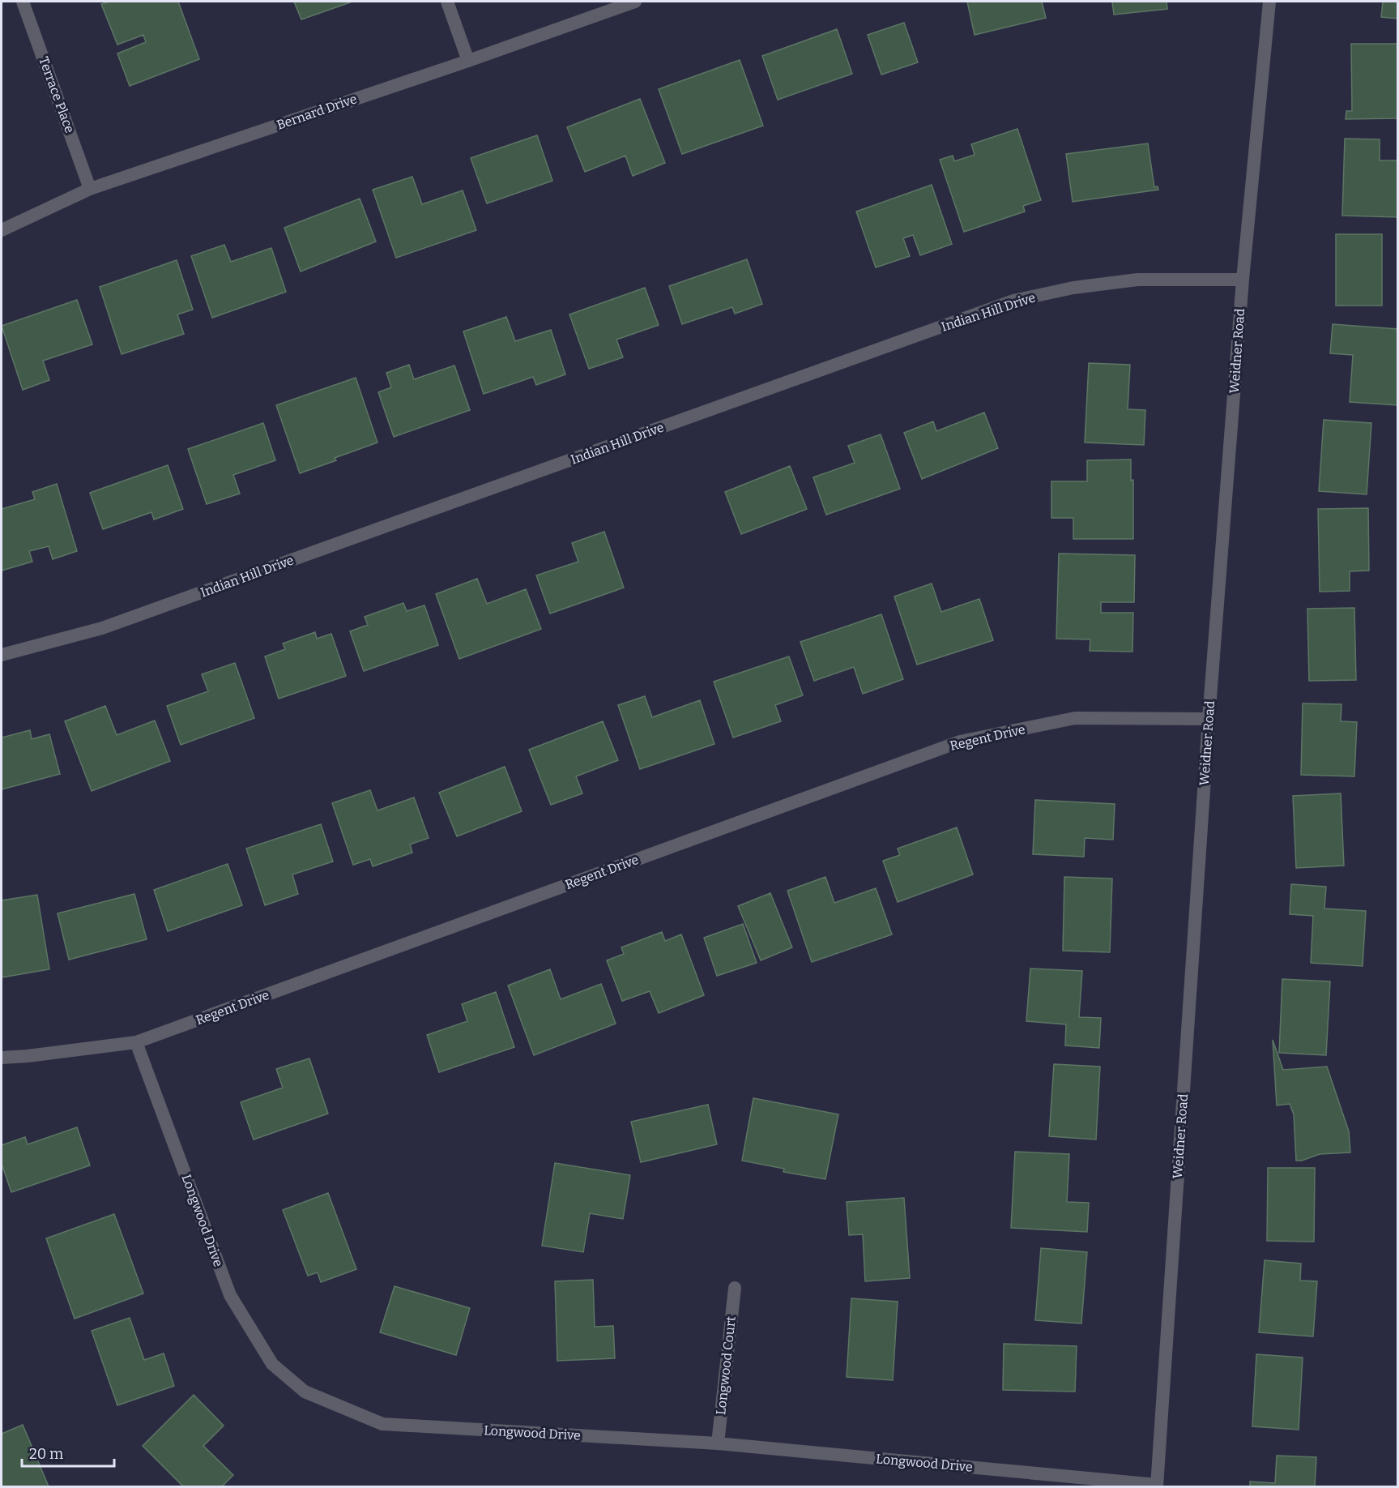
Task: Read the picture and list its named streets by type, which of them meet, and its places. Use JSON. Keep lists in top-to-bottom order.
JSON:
{
  "streets": {
    "street": [
      "Terrace Place",
      "Bernard Drive",
      "Indian Hill Drive",
      "Weidner Road",
      "Regent Drive",
      "Longwood Drive",
      "Longwood Court"
    ]
  },
  "crossings": [
    ["Terrace Place", "Bernard Drive"],
    ["Indian Hill Drive", "Weidner Road"],
    ["Weidner Road", "Regent Drive"],
    ["Weidner Road", "Longwood Drive"],
    ["Regent Drive", "Longwood Drive"],
    ["Longwood Drive", "Longwood Court"]
  ],
  "scale_bar": "20 m"
}
